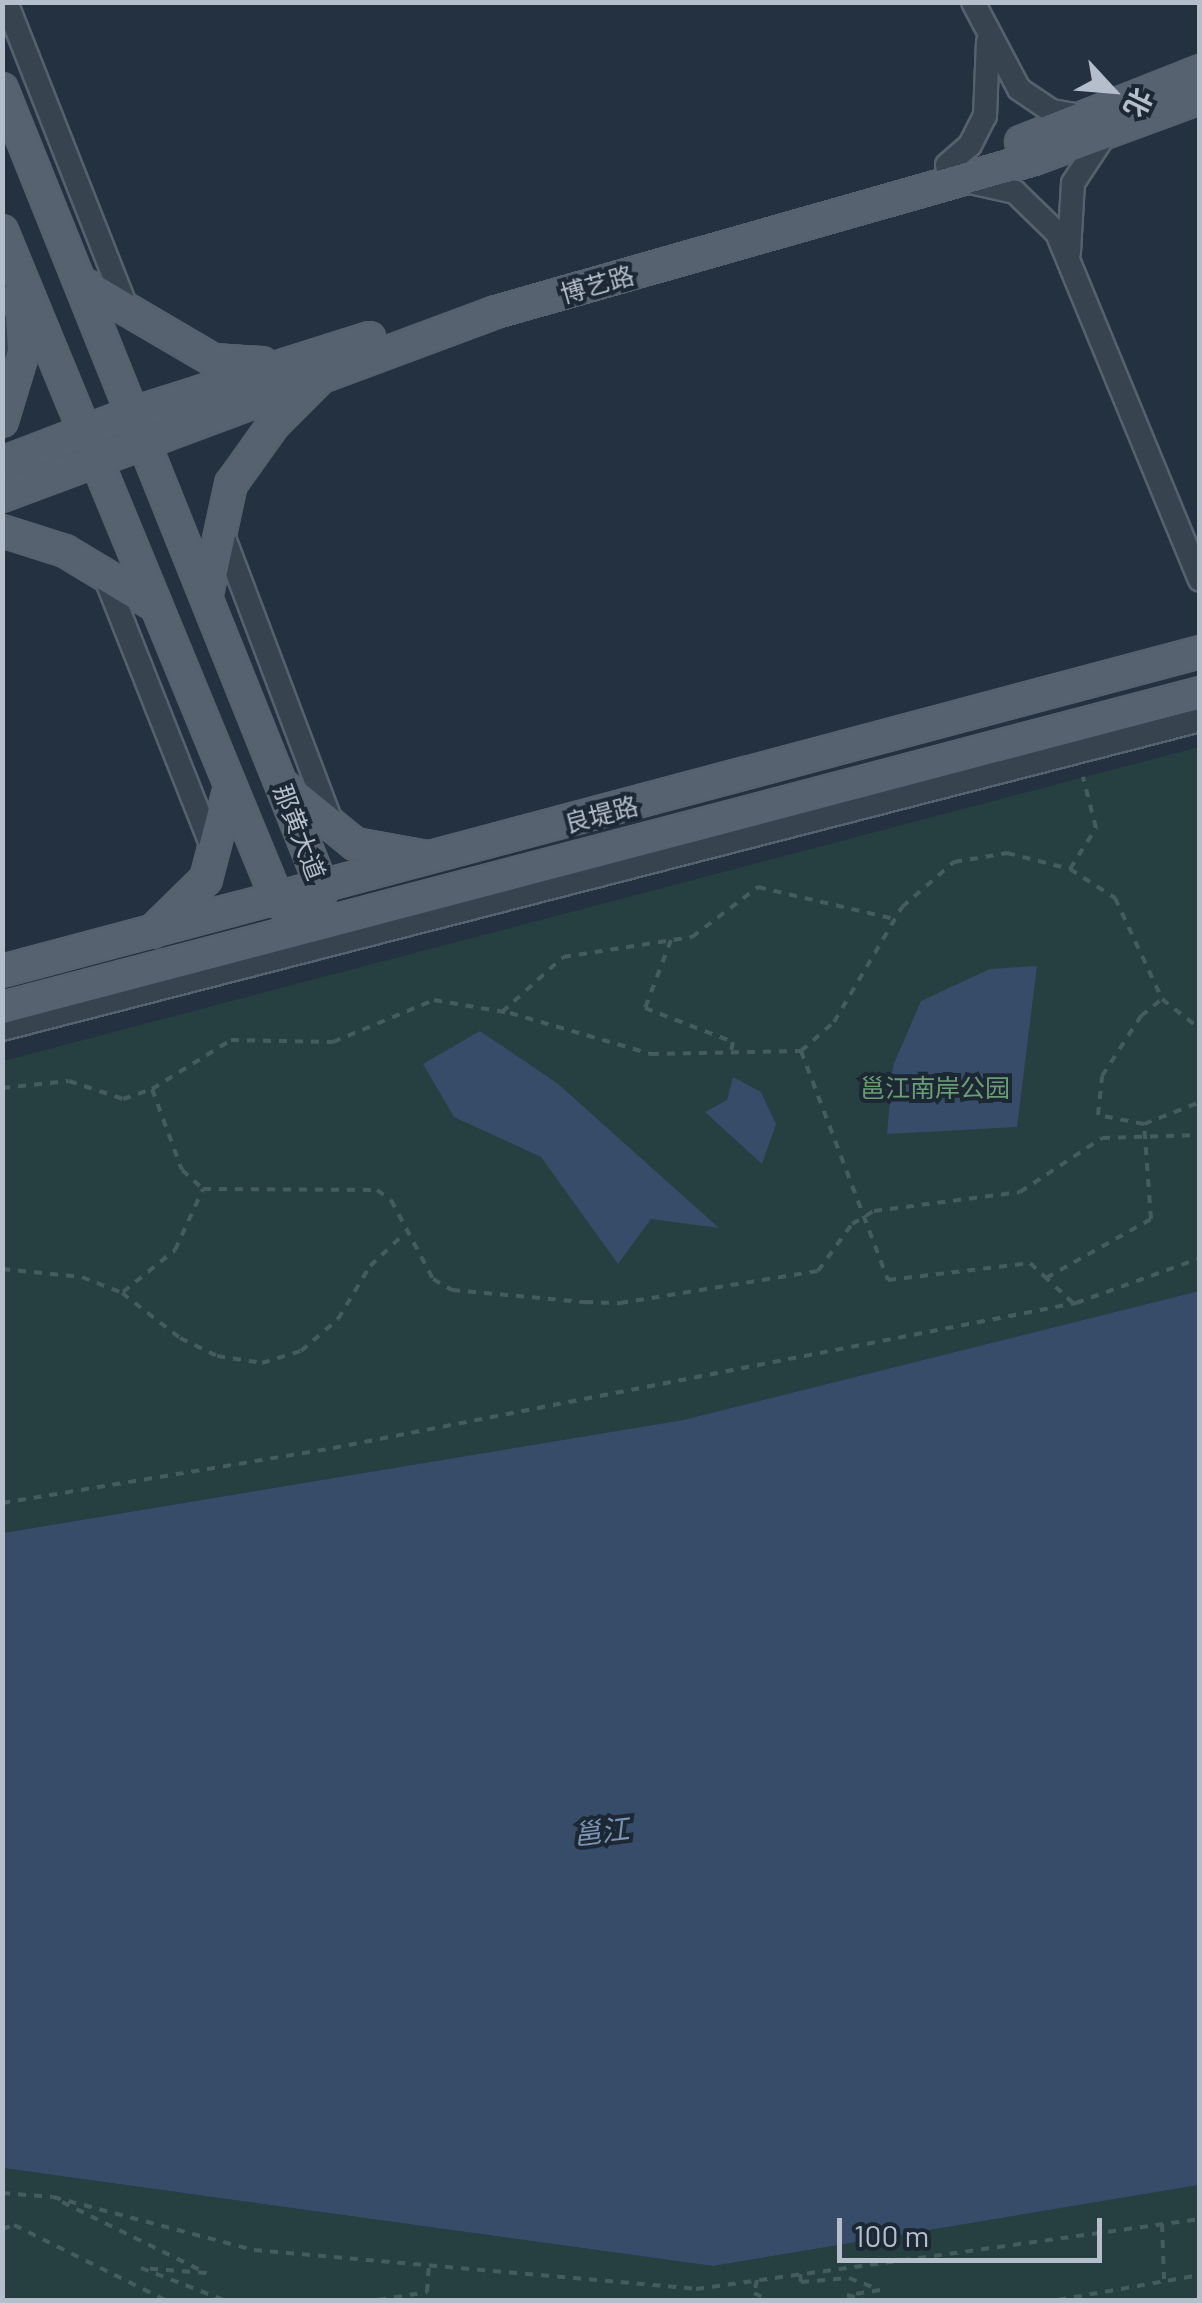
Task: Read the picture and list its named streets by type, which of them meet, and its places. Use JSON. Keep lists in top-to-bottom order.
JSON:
{
  "streets": {
    "main road": ["博艺路", "良堤路", "那黄大道"]
  },
  "crossings": [
    ["博艺路", "那黄大道"],
    ["良堤路", "那黄大道"]
  ],
  "water": ["邕江"],
  "parks": ["邕江南岸公园"],
  "scale_bar": "100 m",
  "north": "bottom right"
}
